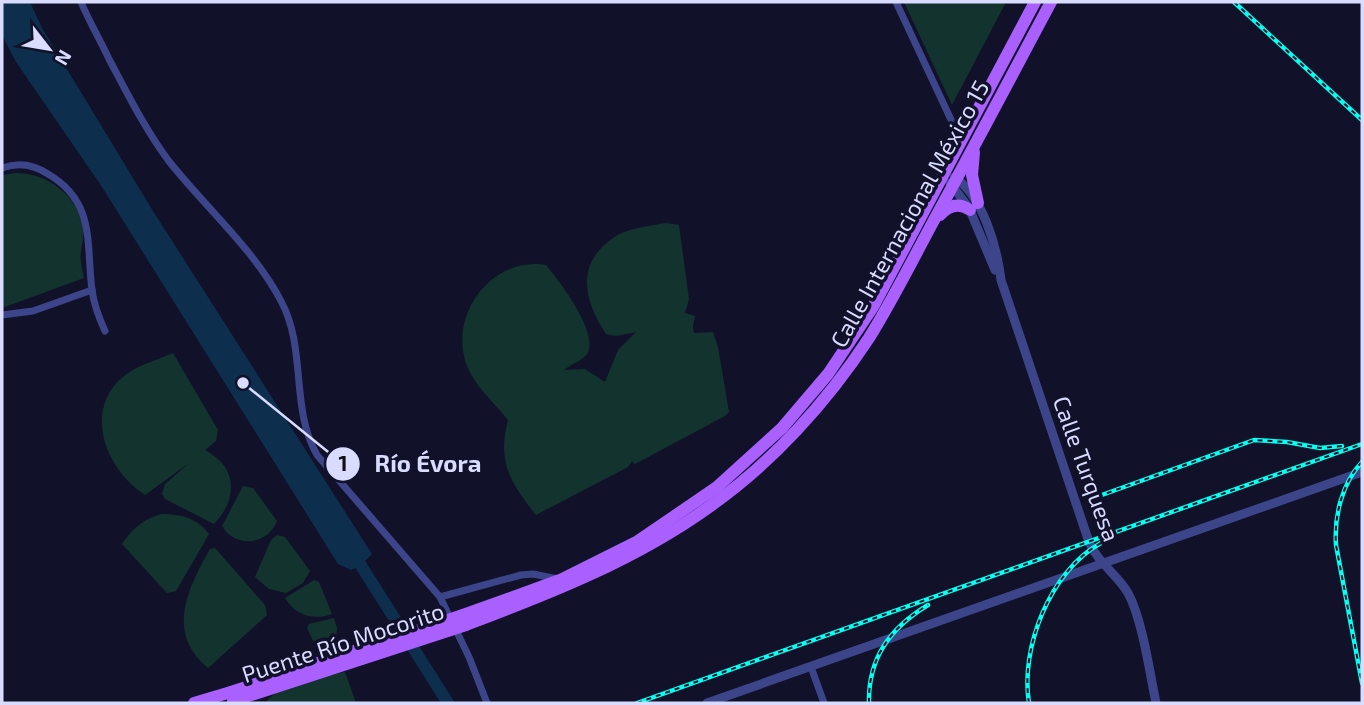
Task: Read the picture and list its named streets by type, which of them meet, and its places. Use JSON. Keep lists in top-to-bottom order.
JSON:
{
  "streets": {
    "main road": ["Calle Internacional México 15", "Puente Río Mocorito"],
    "street": ["Calle Turquesa"]
  },
  "crossings": [
    ["Calle Internacional México 15", "Calle Turquesa"],
    ["Calle Internacional México 15", "Puente Río Mocorito"]
  ],
  "places": ["Río Évora"],
  "north": "bottom right"
}
